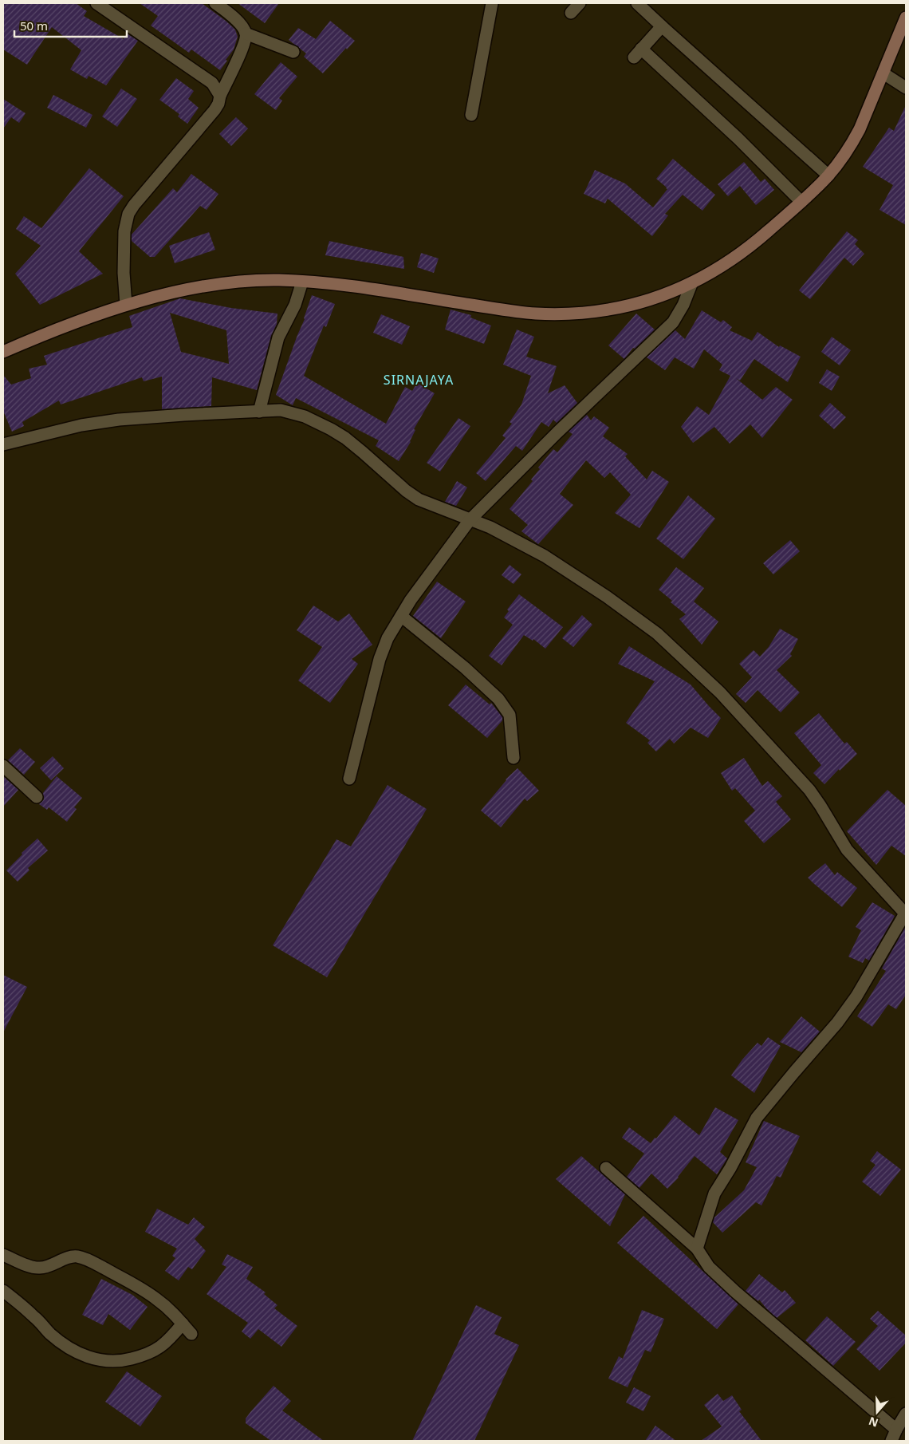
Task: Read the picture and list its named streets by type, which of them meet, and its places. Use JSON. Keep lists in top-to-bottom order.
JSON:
{
  "districts": ["SIRNAJAYA"],
  "scale_bar": "50 m",
  "north": "bottom"
}
